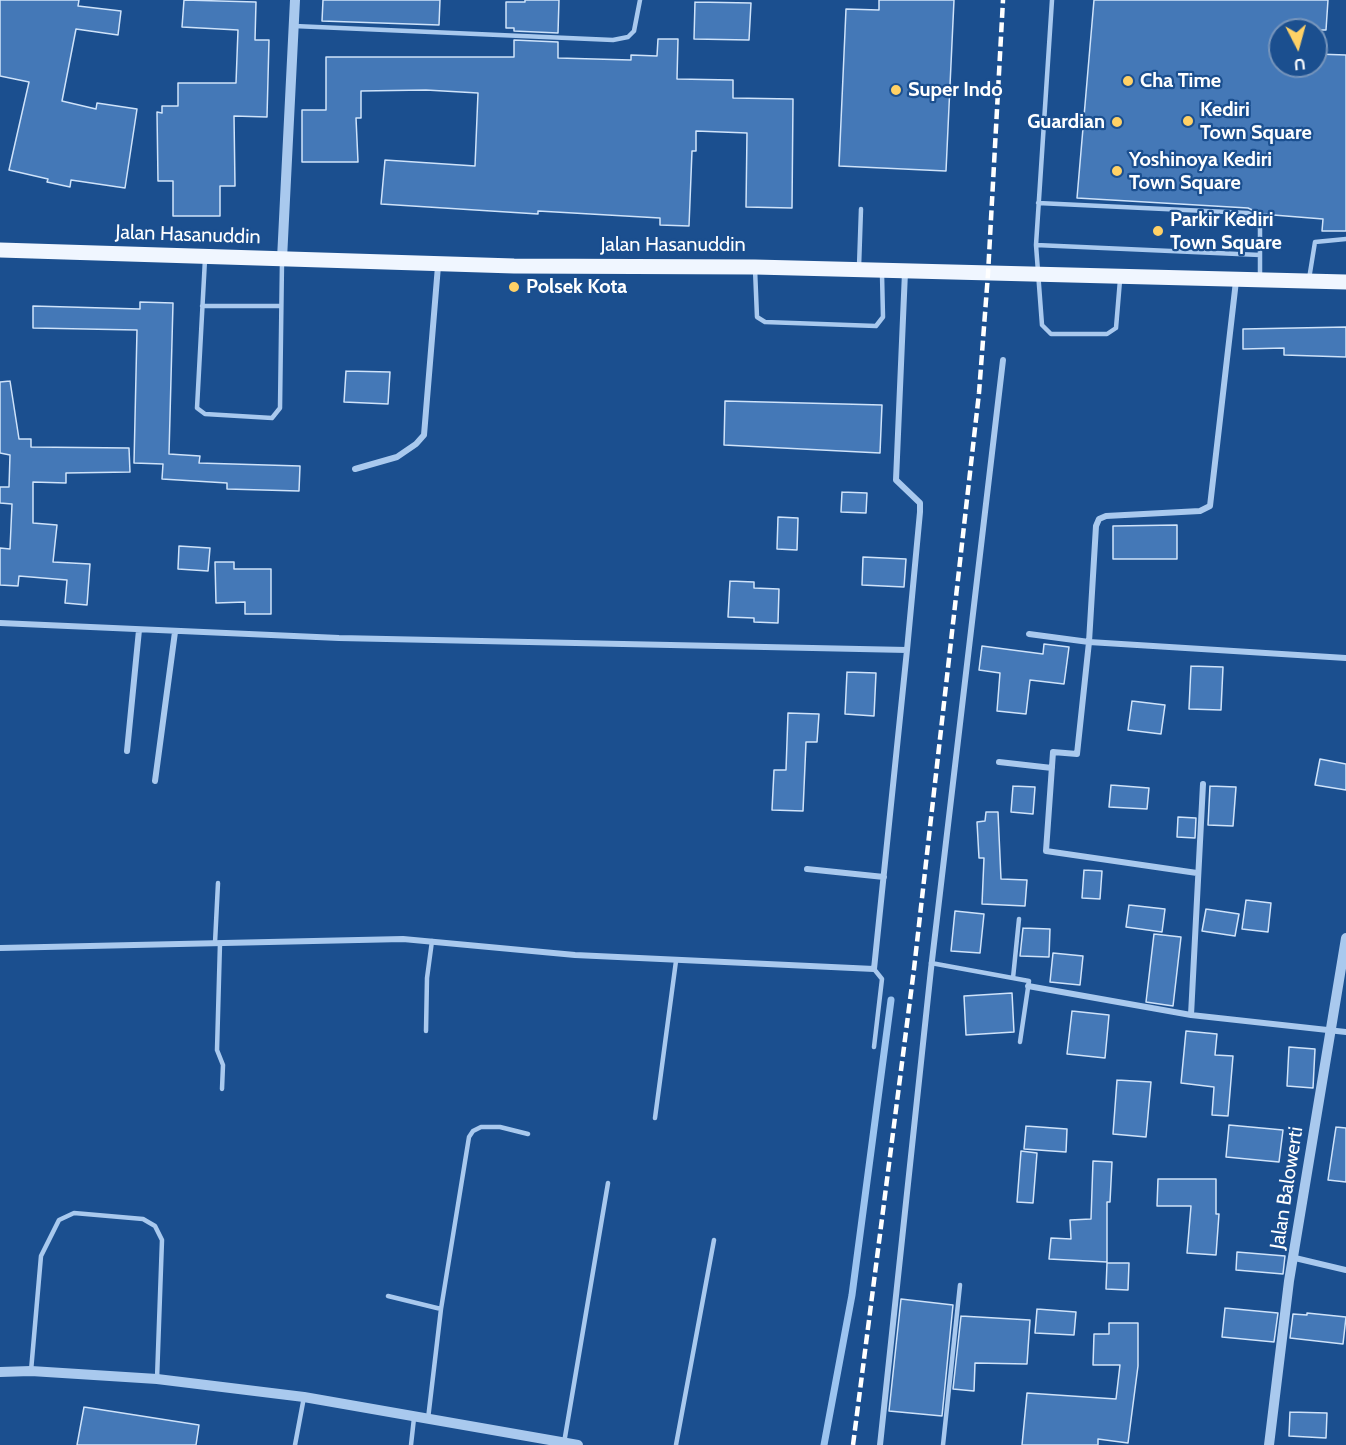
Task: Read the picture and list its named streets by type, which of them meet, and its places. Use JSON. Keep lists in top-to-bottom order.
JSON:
{
  "streets": {
    "main road": ["Jalan Hasanuddin"],
    "street": ["Jalan Balowerti"]
  },
  "places": [
    "Cha Time",
    "Super Indo",
    "Kediri Town Square",
    "Guardian",
    "Yoshinoya Kediri Town Square",
    "Parkir Kediri Town Square",
    "Polsek Kota"
  ],
  "north": "bottom"
}
